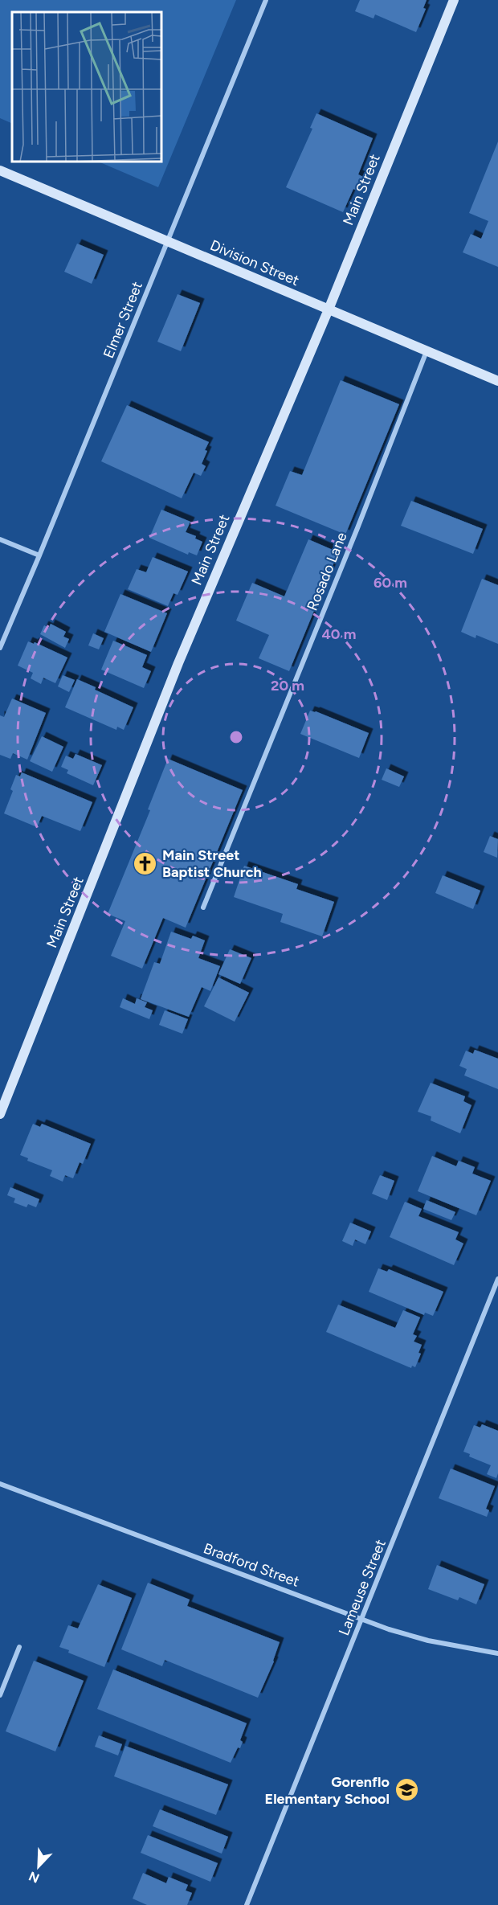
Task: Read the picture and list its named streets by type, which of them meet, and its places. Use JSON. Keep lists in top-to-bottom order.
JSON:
{
  "streets": {
    "street": [
      "Main Street",
      "Division Street",
      "Elmer Street",
      "Rosado Lane",
      "Bradford Street",
      "Lameuse Street"
    ]
  },
  "crossings": [
    ["Main Street", "Division Street"],
    ["Division Street", "Elmer Street"],
    ["Division Street", "Rosado Lane"],
    ["Bradford Street", "Lameuse Street"]
  ],
  "places": {
    "church": ["Main Street Baptist Church"],
    "school or university": ["Gorenflo Elementary School"]
  },
  "north": "bottom left",
  "rings": ["60 m", "40 m", "20 m"]
}
